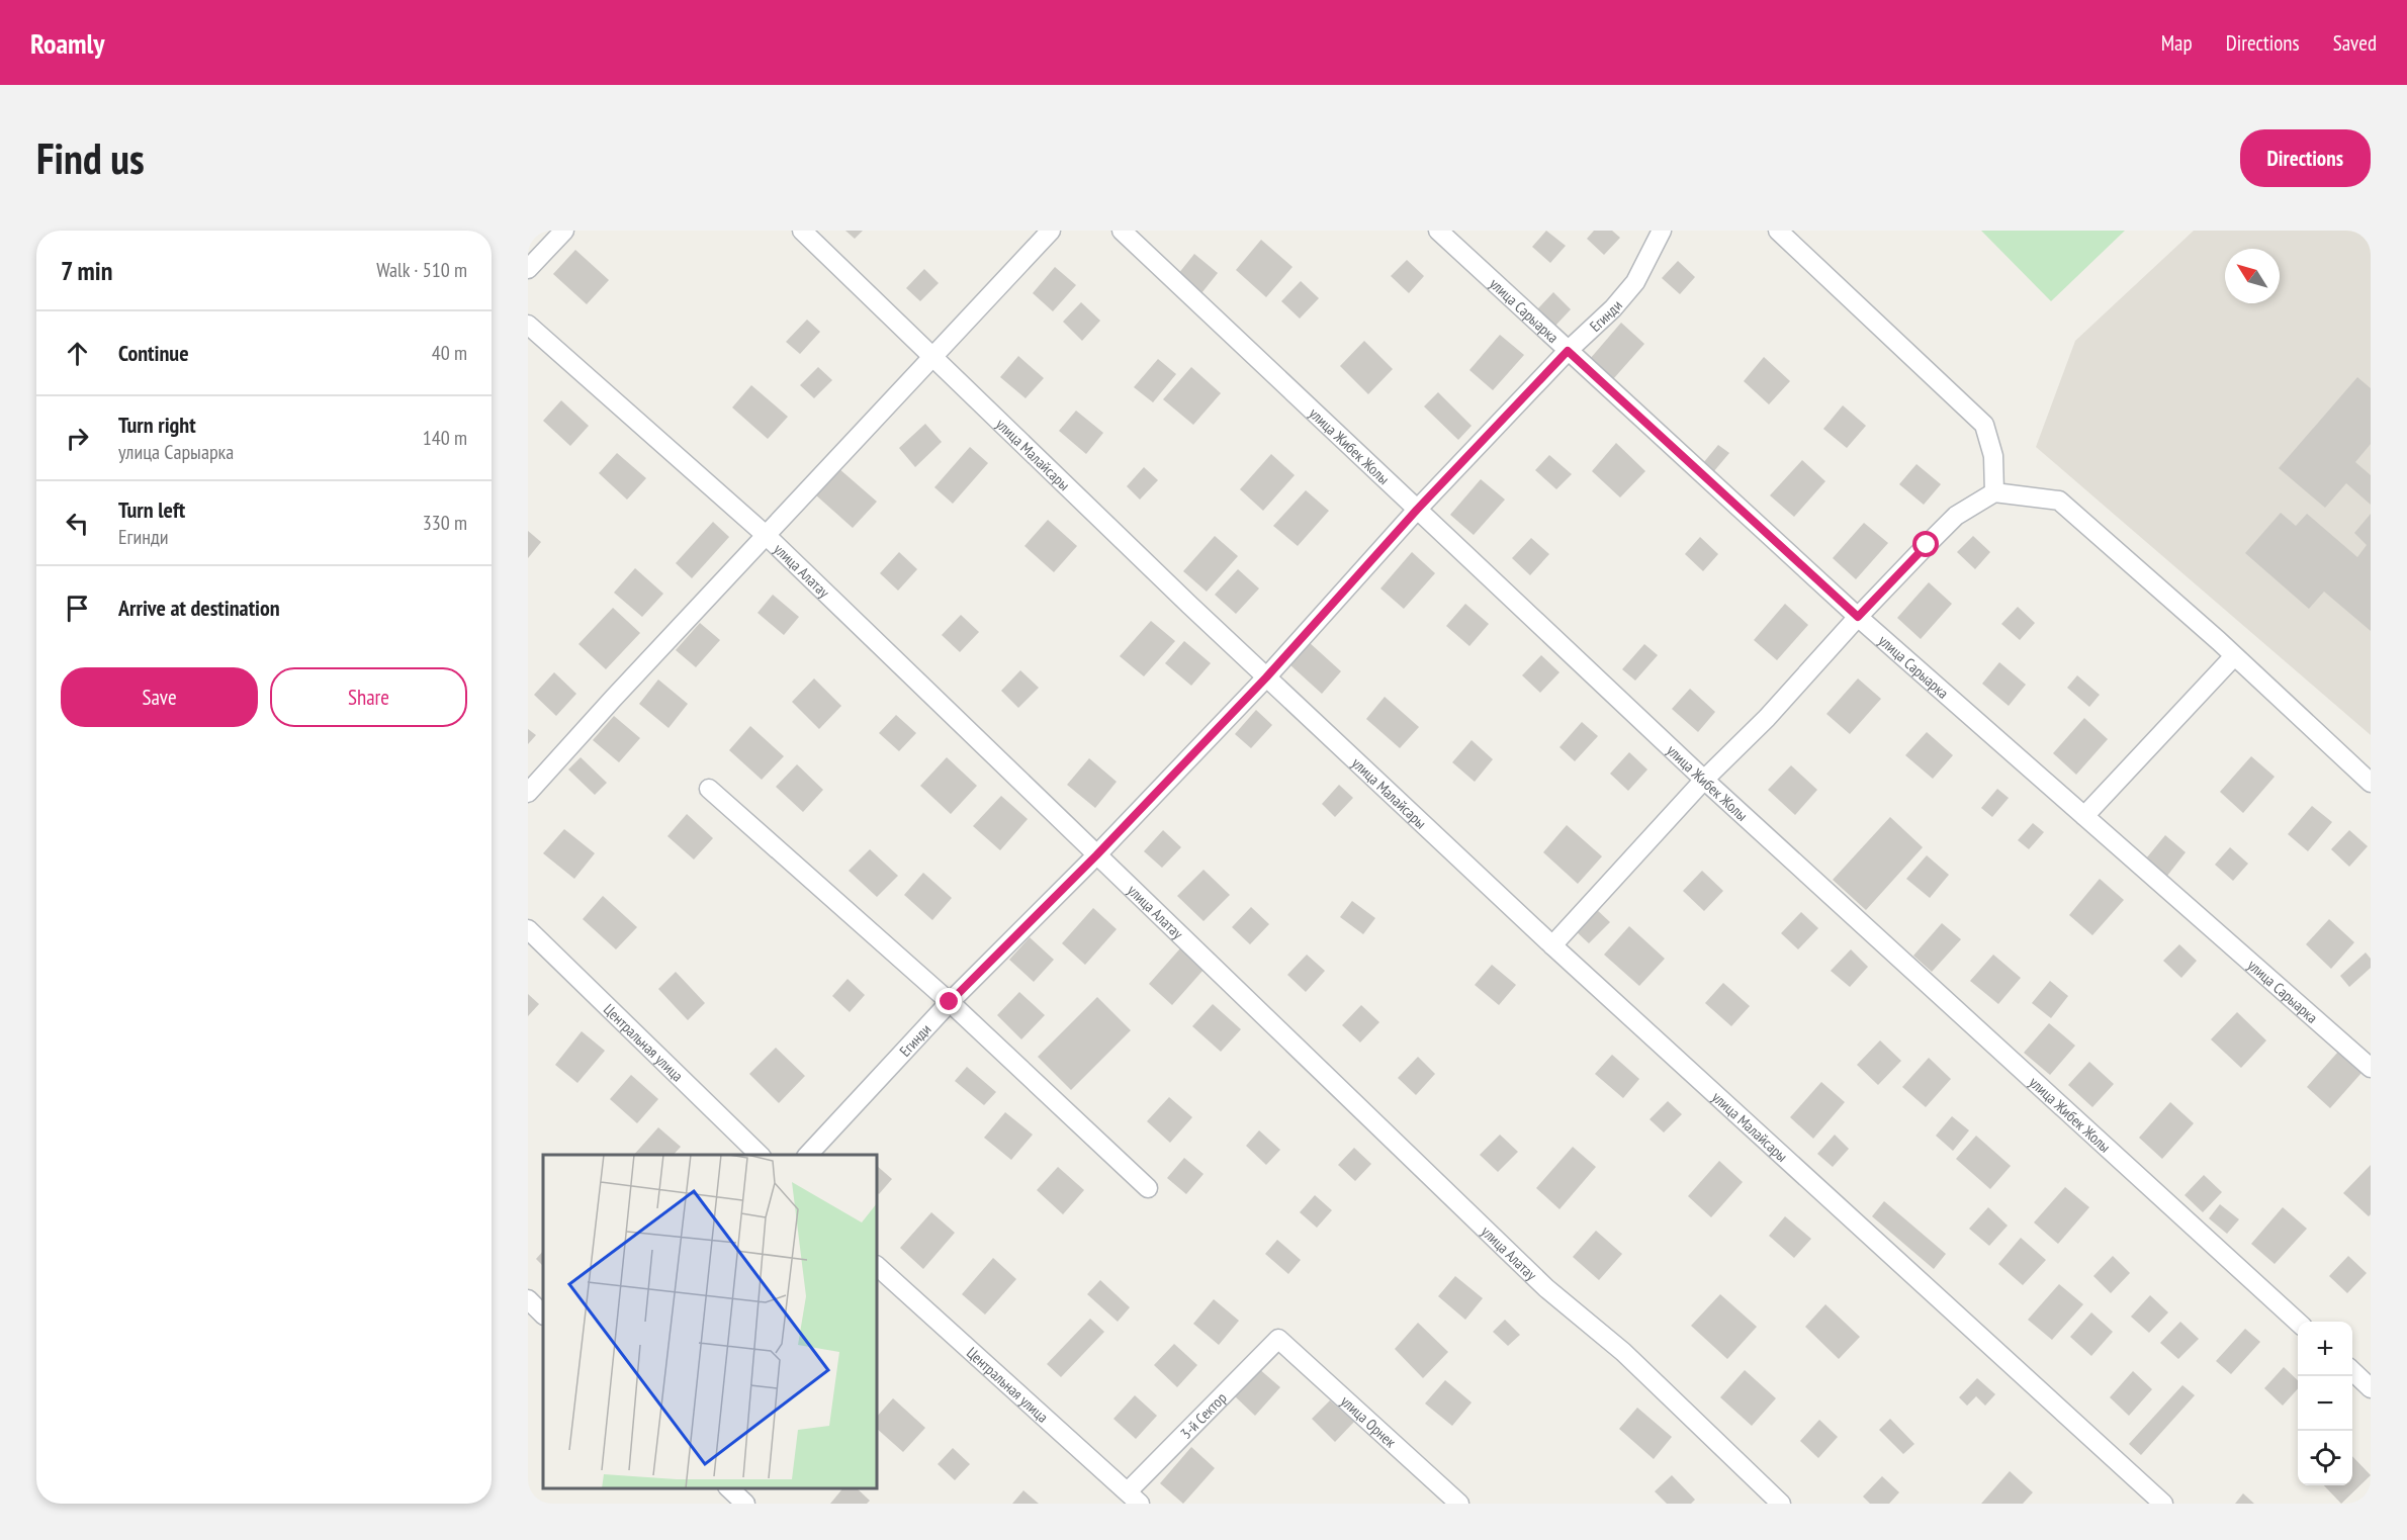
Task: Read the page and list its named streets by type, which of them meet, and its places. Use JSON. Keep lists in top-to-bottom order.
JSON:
{
  "streets": {
    "street": [
      "улица Сарыарка",
      "Егинди",
      "улица Жибек Жолы",
      "улица Малайсары",
      "улица Алатау",
      "Центральная улица",
      "3-й Сектор",
      "улица Орнек"
    ]
  },
  "crossings": [
    ["улица Сарыарка", "Егинди"],
    ["Егинди", "улица Жибек Жолы"],
    ["Егинди", "улица Малайсары"],
    ["Егинди", "улица Алатау"],
    ["Центральная улица", "3-й Сектор"],
    ["3-й Сектор", "улица Орнек"]
  ],
  "north": "top left",
  "page": {
    "header": "Roamly",
    "nav": ["Map", "Directions", "Saved"],
    "buttons": [
      "Directions",
      ["Save", "Share"]
    ],
    "title": "Find us",
    "heading": ["7 min", "Walk · 510 m"],
    "list": [
      ["Continue", "40 m"],
      ["Turn right", "улица Сарыарка", "140 m"],
      ["Turn left", "Егинди", "330 m"],
      "Arrive at destination"
    ],
    "map_buttons": ["+", "−"]
  }
}
